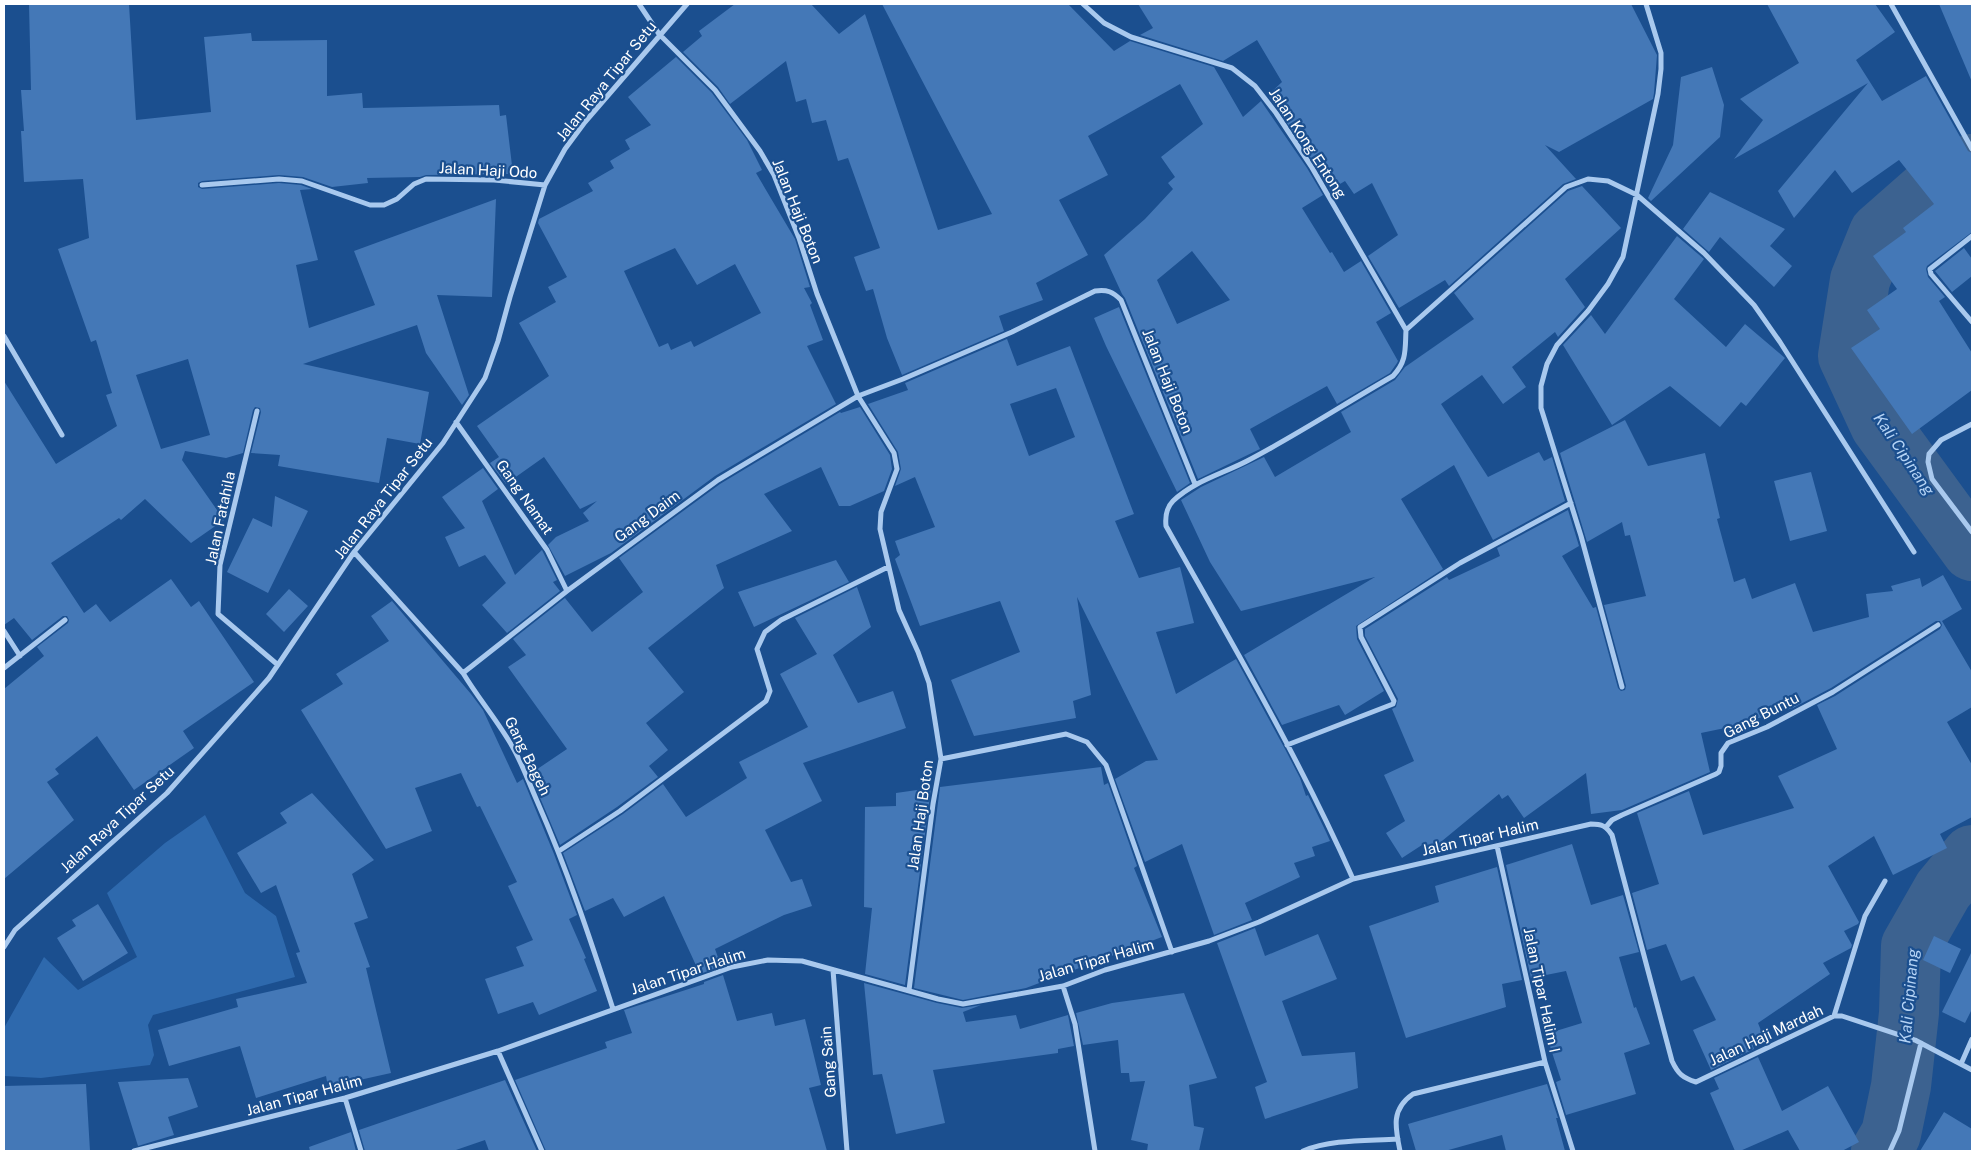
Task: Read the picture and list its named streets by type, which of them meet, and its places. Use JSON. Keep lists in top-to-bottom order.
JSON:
{
  "streets": {
    "street": [
      "Jalan Raya Tipar Setu",
      "Jalan Kong Entong",
      "Jalan Haji Odo",
      "Jalan Haji Boton",
      "Gang Namat",
      "Gang Daim",
      "Jalan Fatahila",
      "Gang Buntu",
      "Gang Bageh",
      "Jalan Tipar Halim",
      "Jalan Tipar Halim I",
      "Jalan Haji Mardah",
      "Gang Sain"
    ]
  },
  "crossings": [
    ["Jalan Raya Tipar Setu", "Jalan Haji Odo"],
    ["Jalan Raya Tipar Setu", "Jalan Haji Boton"],
    ["Jalan Raya Tipar Setu", "Gang Namat"],
    ["Jalan Raya Tipar Setu", "Jalan Fatahila"],
    ["Jalan Raya Tipar Setu", "Gang Bageh"],
    ["Jalan Haji Boton", "Gang Daim"],
    ["Jalan Haji Boton", "Jalan Tipar Halim"],
    ["Gang Namat", "Gang Daim"],
    ["Gang Daim", "Gang Bageh"],
    ["Gang Buntu", "Jalan Tipar Halim"],
    ["Gang Buntu", "Jalan Haji Mardah"],
    ["Gang Bageh", "Jalan Tipar Halim"],
    ["Jalan Tipar Halim", "Jalan Tipar Halim I"],
    ["Jalan Tipar Halim", "Jalan Haji Mardah"],
    ["Jalan Tipar Halim", "Gang Sain"]
  ],
  "water": ["Kali Cipinang"]
}
